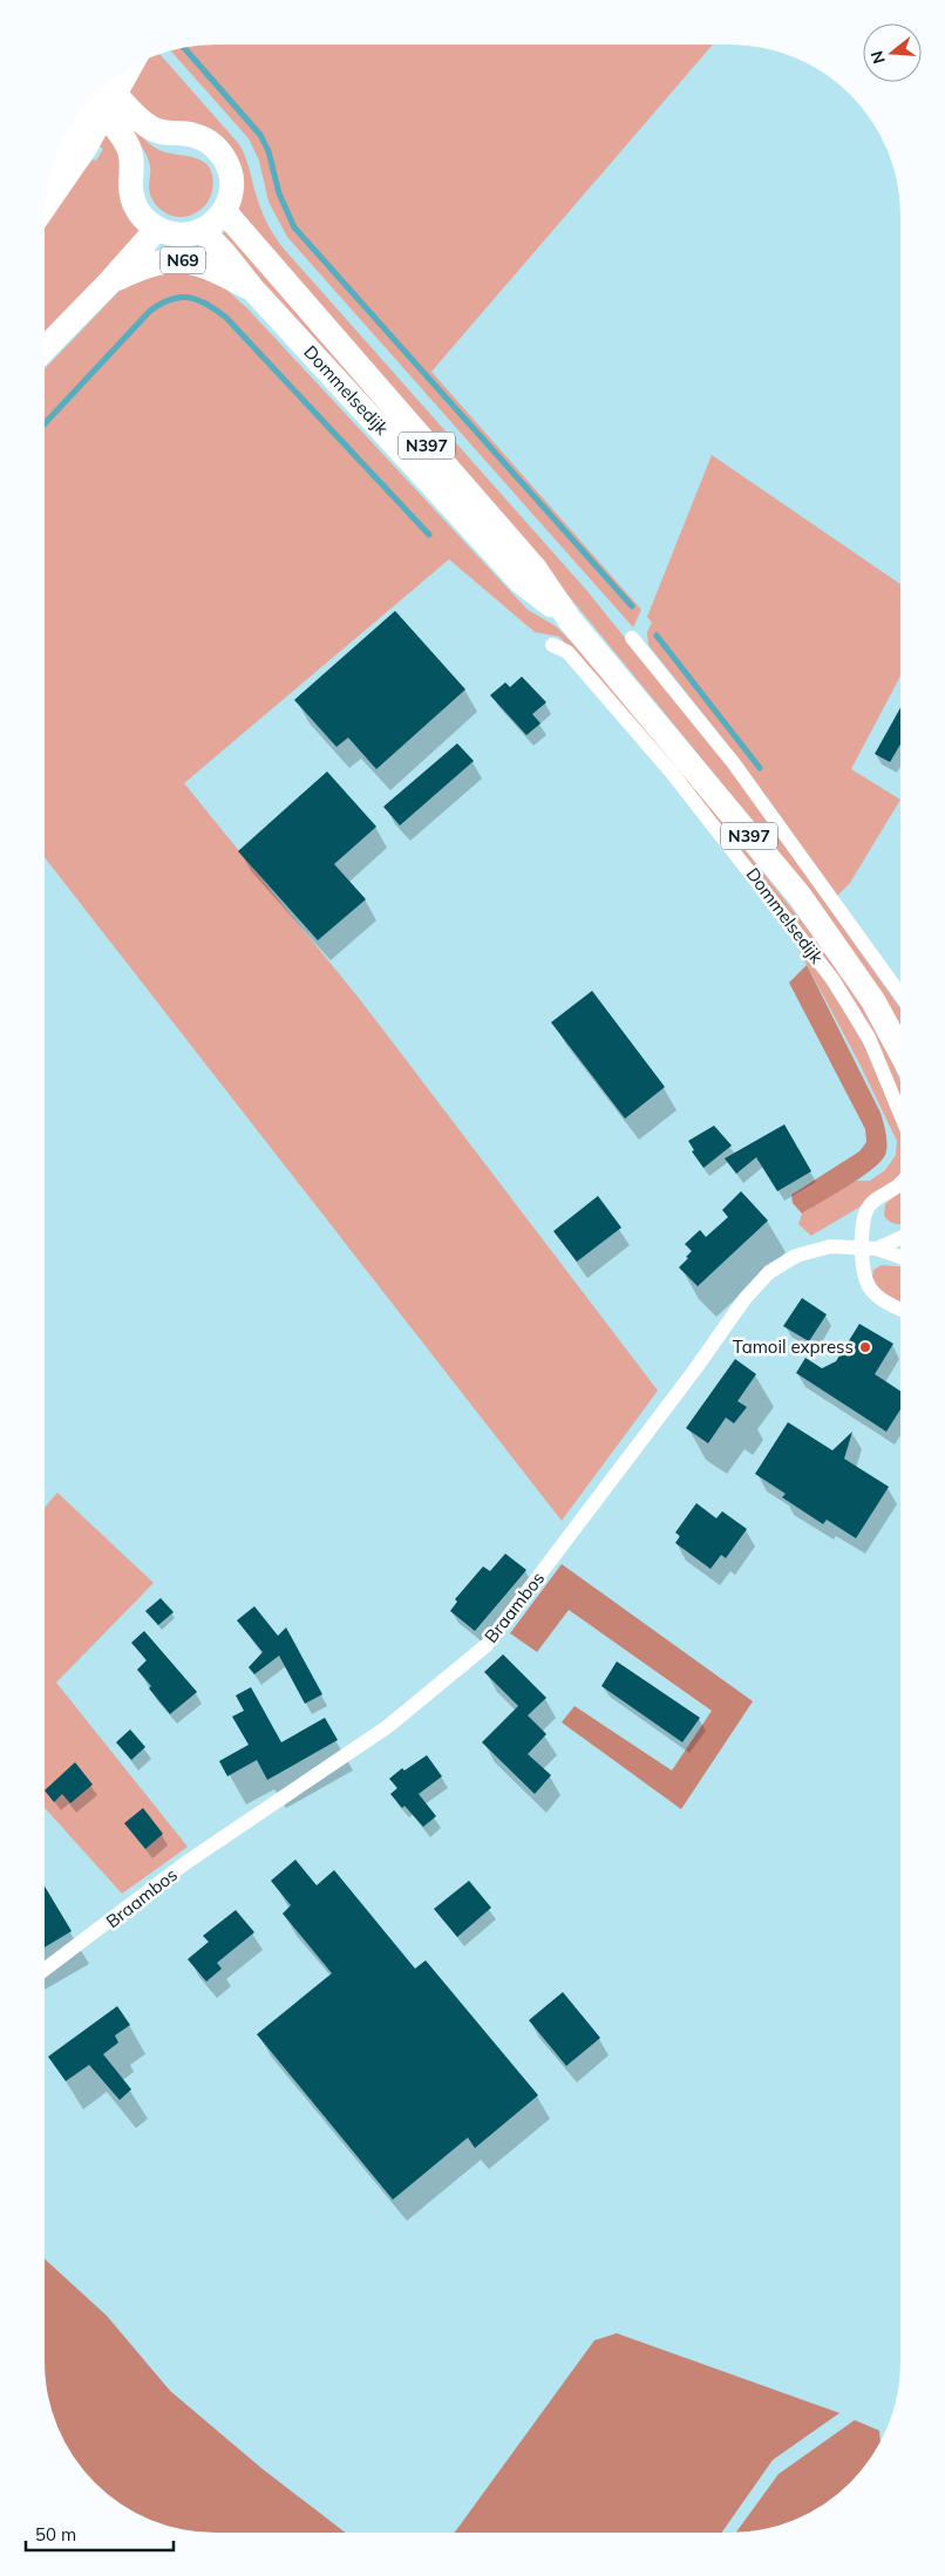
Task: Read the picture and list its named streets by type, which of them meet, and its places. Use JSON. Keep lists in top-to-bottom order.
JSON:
{
  "streets": {
    "main road": ["N69", "Dommelsedijk", "N397"],
    "street": ["Braambos"]
  },
  "crossings": [
    ["N69", "Dommelsedijk"]
  ],
  "places": ["Tamoil express"],
  "scale_bar": "50 m",
  "north": "left"
}
